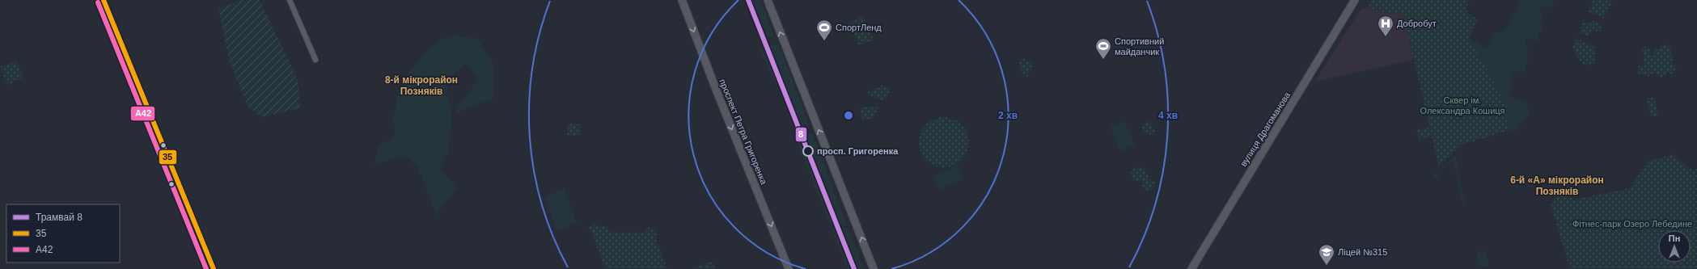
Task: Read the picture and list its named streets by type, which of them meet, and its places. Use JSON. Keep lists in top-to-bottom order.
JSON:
{
  "streets": {
    "main road": ["вулиця Драгоманова", "проспект Петра Григоренка"]
  },
  "one_way": ["проспект Петра Григоренка"],
  "districts": ["8-й мікрорайон Позняків", "6-й «А» мікрорайон Позняків"],
  "parks": ["Сквер ім. Олександра Кошиця", "Фітнес-парк Озеро Лебедине"],
  "places": {
    "hospital": ["Добробут"],
    "sports": ["СпортЛенд", "Спортивний майданчик"],
    "other": ["просп. Григоренка"],
    "school or university": ["Ліцей №315"]
  },
  "lines": ["tram line 8", "transit line 35", "transit line А42"],
  "legend": ["Трамвай 8", "35", "А42"],
  "north": "top",
  "rings": ["2 хв", "4 хв"]
}
